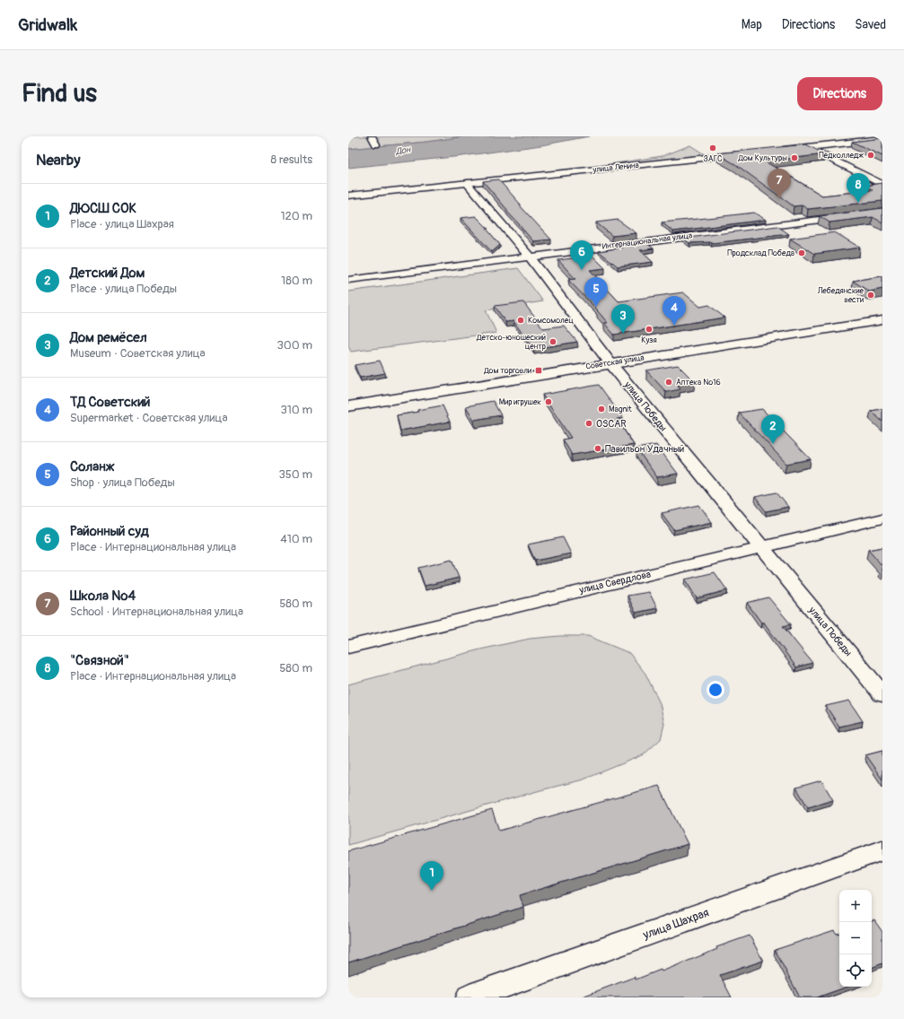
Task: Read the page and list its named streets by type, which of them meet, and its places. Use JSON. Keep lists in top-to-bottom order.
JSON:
{
  "streets": {
    "main road": ["улица Ленина", "Советская улица"],
    "street": [
      "Интернациональная улица",
      "улица Победы",
      "улица Свердлова",
      "улица Шахрая"
    ]
  },
  "crossings": [
    ["улица Ленина", "улица Победы"],
    ["Интернациональная улица", "улица Победы"],
    ["Советская улица", "улица Победы"],
    ["улица Победы", "улица Свердлова"]
  ],
  "water": ["Дон"],
  "places": {
    "other": [
      "ЗАГС",
      "Педколледж",
      "Дом Культуры",
      "Продсклад Победа",
      "Лебедянские вести",
      "Комсомолец",
      "Кузя",
      "Детско-юношеский центр",
      "Аптека №16",
      "Мир игрушек",
      "Magnit",
      "OSCAR",
      "Павильон Удачный"
    ],
    "transit": ["Дом торговли"]
  },
  "page": {
    "header": "Gridwalk",
    "nav": ["Map", "Directions", "Saved"],
    "buttons": "Directions",
    "title": "Find us",
    "heading": ["Nearby", "8 results"],
    "pins": [
      "7",
      "8",
      "6",
      "5",
      "4",
      "3",
      "2",
      "1"
    ],
    "list": [
      {
        "mark": "1",
        "name": "ДЮСШ СОК",
        "note": "Place · улица Шахрая",
        "value": "120 m"
      },
      {
        "mark": "2",
        "name": "Детский Дом",
        "note": "Place · улица Победы",
        "value": "180 m"
      },
      {
        "mark": "3",
        "name": "Дом ремёсел",
        "note": "Museum · Советская улица",
        "value": "300 m"
      },
      {
        "mark": "4",
        "name": "ТД Советский",
        "note": "Supermarket · Советская улица",
        "value": "310 m"
      },
      {
        "mark": "5",
        "name": "Соланж",
        "note": "Shop · улица Победы",
        "value": "350 m"
      },
      {
        "mark": "6",
        "name": "Районный суд",
        "note": "Place · Интернациональная улица",
        "value": "410 m"
      },
      {
        "mark": "7",
        "name": "Школа №4",
        "note": "School · Интернациональная улица",
        "value": "580 m"
      },
      {
        "mark": "8",
        "name": "\"Связной\"",
        "note": "Place · Интернациональная улица",
        "value": "580 m"
      }
    ],
    "map_buttons": ["+", "−"]
  }
}
